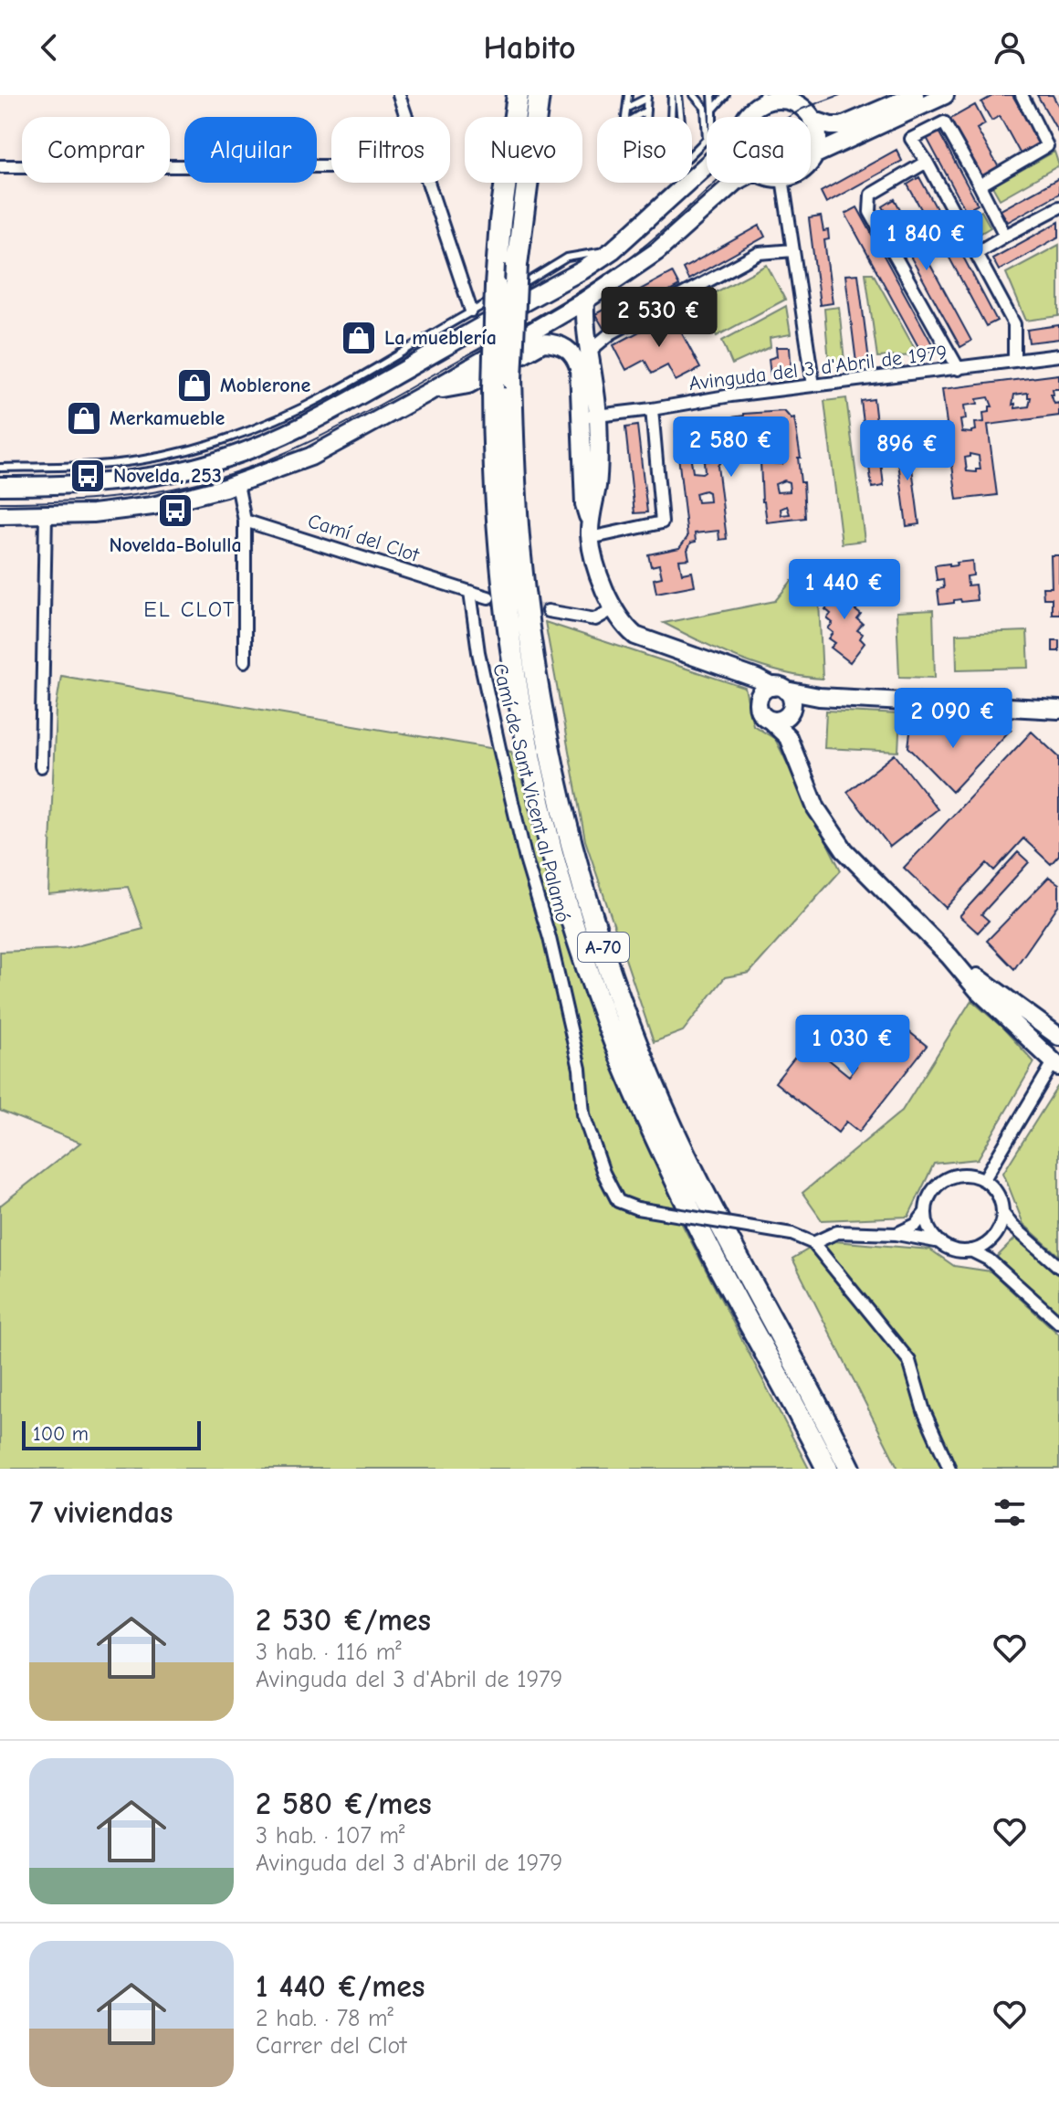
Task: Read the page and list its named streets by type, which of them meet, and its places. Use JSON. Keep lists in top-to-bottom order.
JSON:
{
  "streets": {
    "highway": ["A-70"],
    "street": ["Avinguda del 3 d'Abril de 1979", "Camí del Clot", "Camí de Sant Vicent al Palamó"]
  },
  "crossings": [
    ["Camí del Clot", "Camí de Sant Vicent al Palamó"]
  ],
  "districts": ["EL CLOT"],
  "places": {
    "shop": ["La mueblería", "Moblerone", "Merkamueble"],
    "bus stop": ["Novelda, 253", "Novelda-Bolulla"]
  },
  "scale_bar": "100 m",
  "page": {
    "header": "Habito",
    "chip": [
      "Comprar",
      "Alquilar",
      "Filtros",
      "Nuevo",
      "Piso",
      "Casa"
    ],
    "price": [
      "1 840 €",
      "2 530 €",
      "2 580 €",
      "896 €",
      "1 440 €",
      "2 090 €",
      "1 030 €"
    ],
    "scale": "100 m",
    "heading": "7 viviendas",
    "list": [
      {
        "name": "2 530 €/mes",
        "note": "3 hab. · 116 m² · Avinguda del 3 d'Abril de 1979"
      },
      {
        "name": "2 580 €/mes",
        "note": "3 hab. · 107 m² · Avinguda del 3 d'Abril de 1979"
      },
      {
        "name": "1 440 €/mes",
        "note": "2 hab. · 78 m² · Carrer del Clot"
      }
    ]
  }
}
